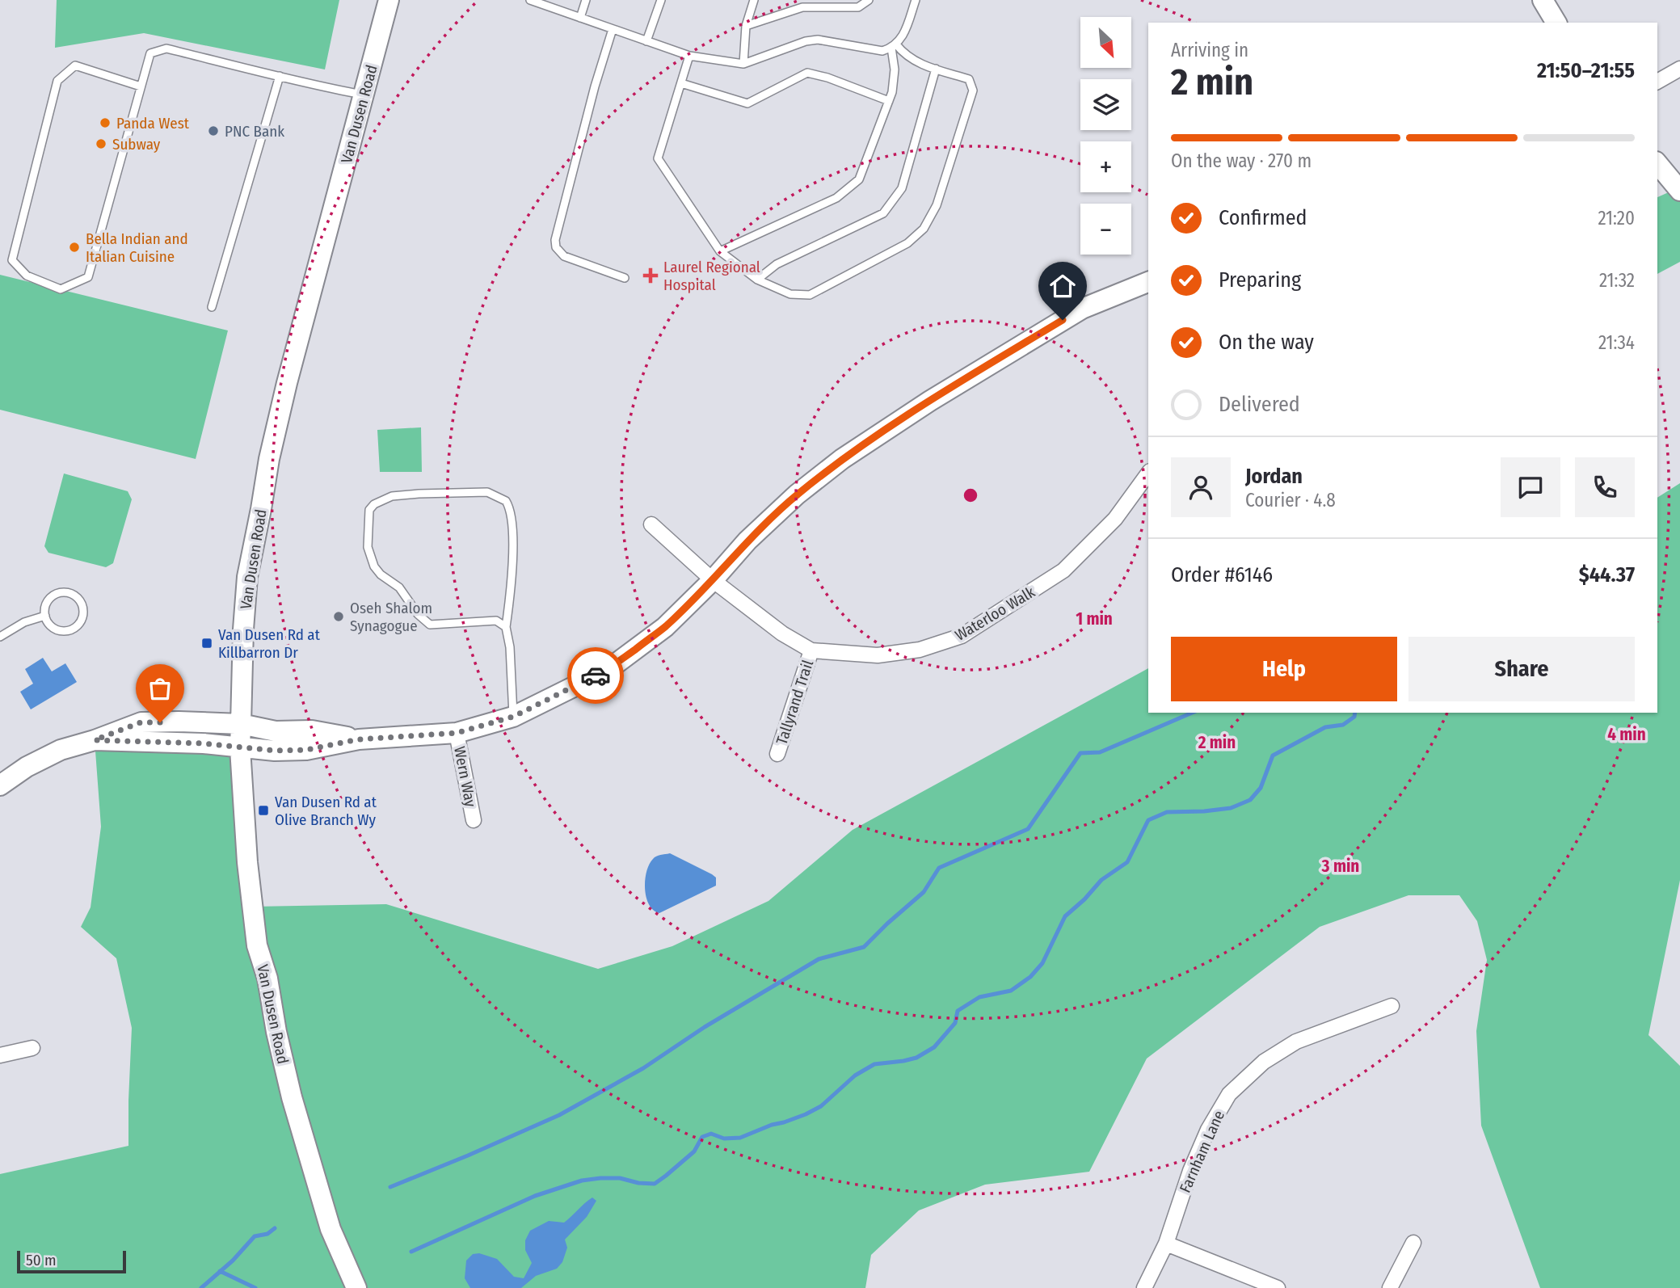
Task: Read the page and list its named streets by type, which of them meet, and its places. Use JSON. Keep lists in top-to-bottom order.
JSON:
{
  "streets": {
    "street": [
      "Van Dusen Road",
      "Waterloo Walk",
      "Tallyrand Trail",
      "Wern Way",
      "Farnham Lane"
    ]
  },
  "crossings": [
    ["Waterloo Walk", "Tallyrand Trail"]
  ],
  "places": {
    "other": [
      "Panda West",
      "PNC Bank",
      "Subway",
      "Bella Indian and Italian Cuisine",
      "Oseh Shalom Synagogue"
    ],
    "health": ["Laurel Regional Hospital"],
    "transit": ["Van Dusen Rd at Killbarron Dr", "Van Dusen Rd at Olive Branch Wy"]
  },
  "scale_bar": "50 m",
  "north": "bottom right",
  "page": {
    "map_buttons": ["+", "−"],
    "heading": ["2 min", "Arriving in", "21:50–21:55"],
    "panel": [
      "Jordan",
      "Courier · 4.8",
      "Order #6146",
      "$44.37"
    ],
    "bar": "On the way · 270 m",
    "list": [
      ["Confirmed", "21:20"],
      ["Preparing", "21:32"],
      ["On the way", "21:34"],
      "Delivered"
    ],
    "buttons": ["Help", "Share"],
    "scale": "50 m"
  },
  "rings": [
    "1 min",
    "4 min",
    "2 min",
    "3 min"
  ]
}
